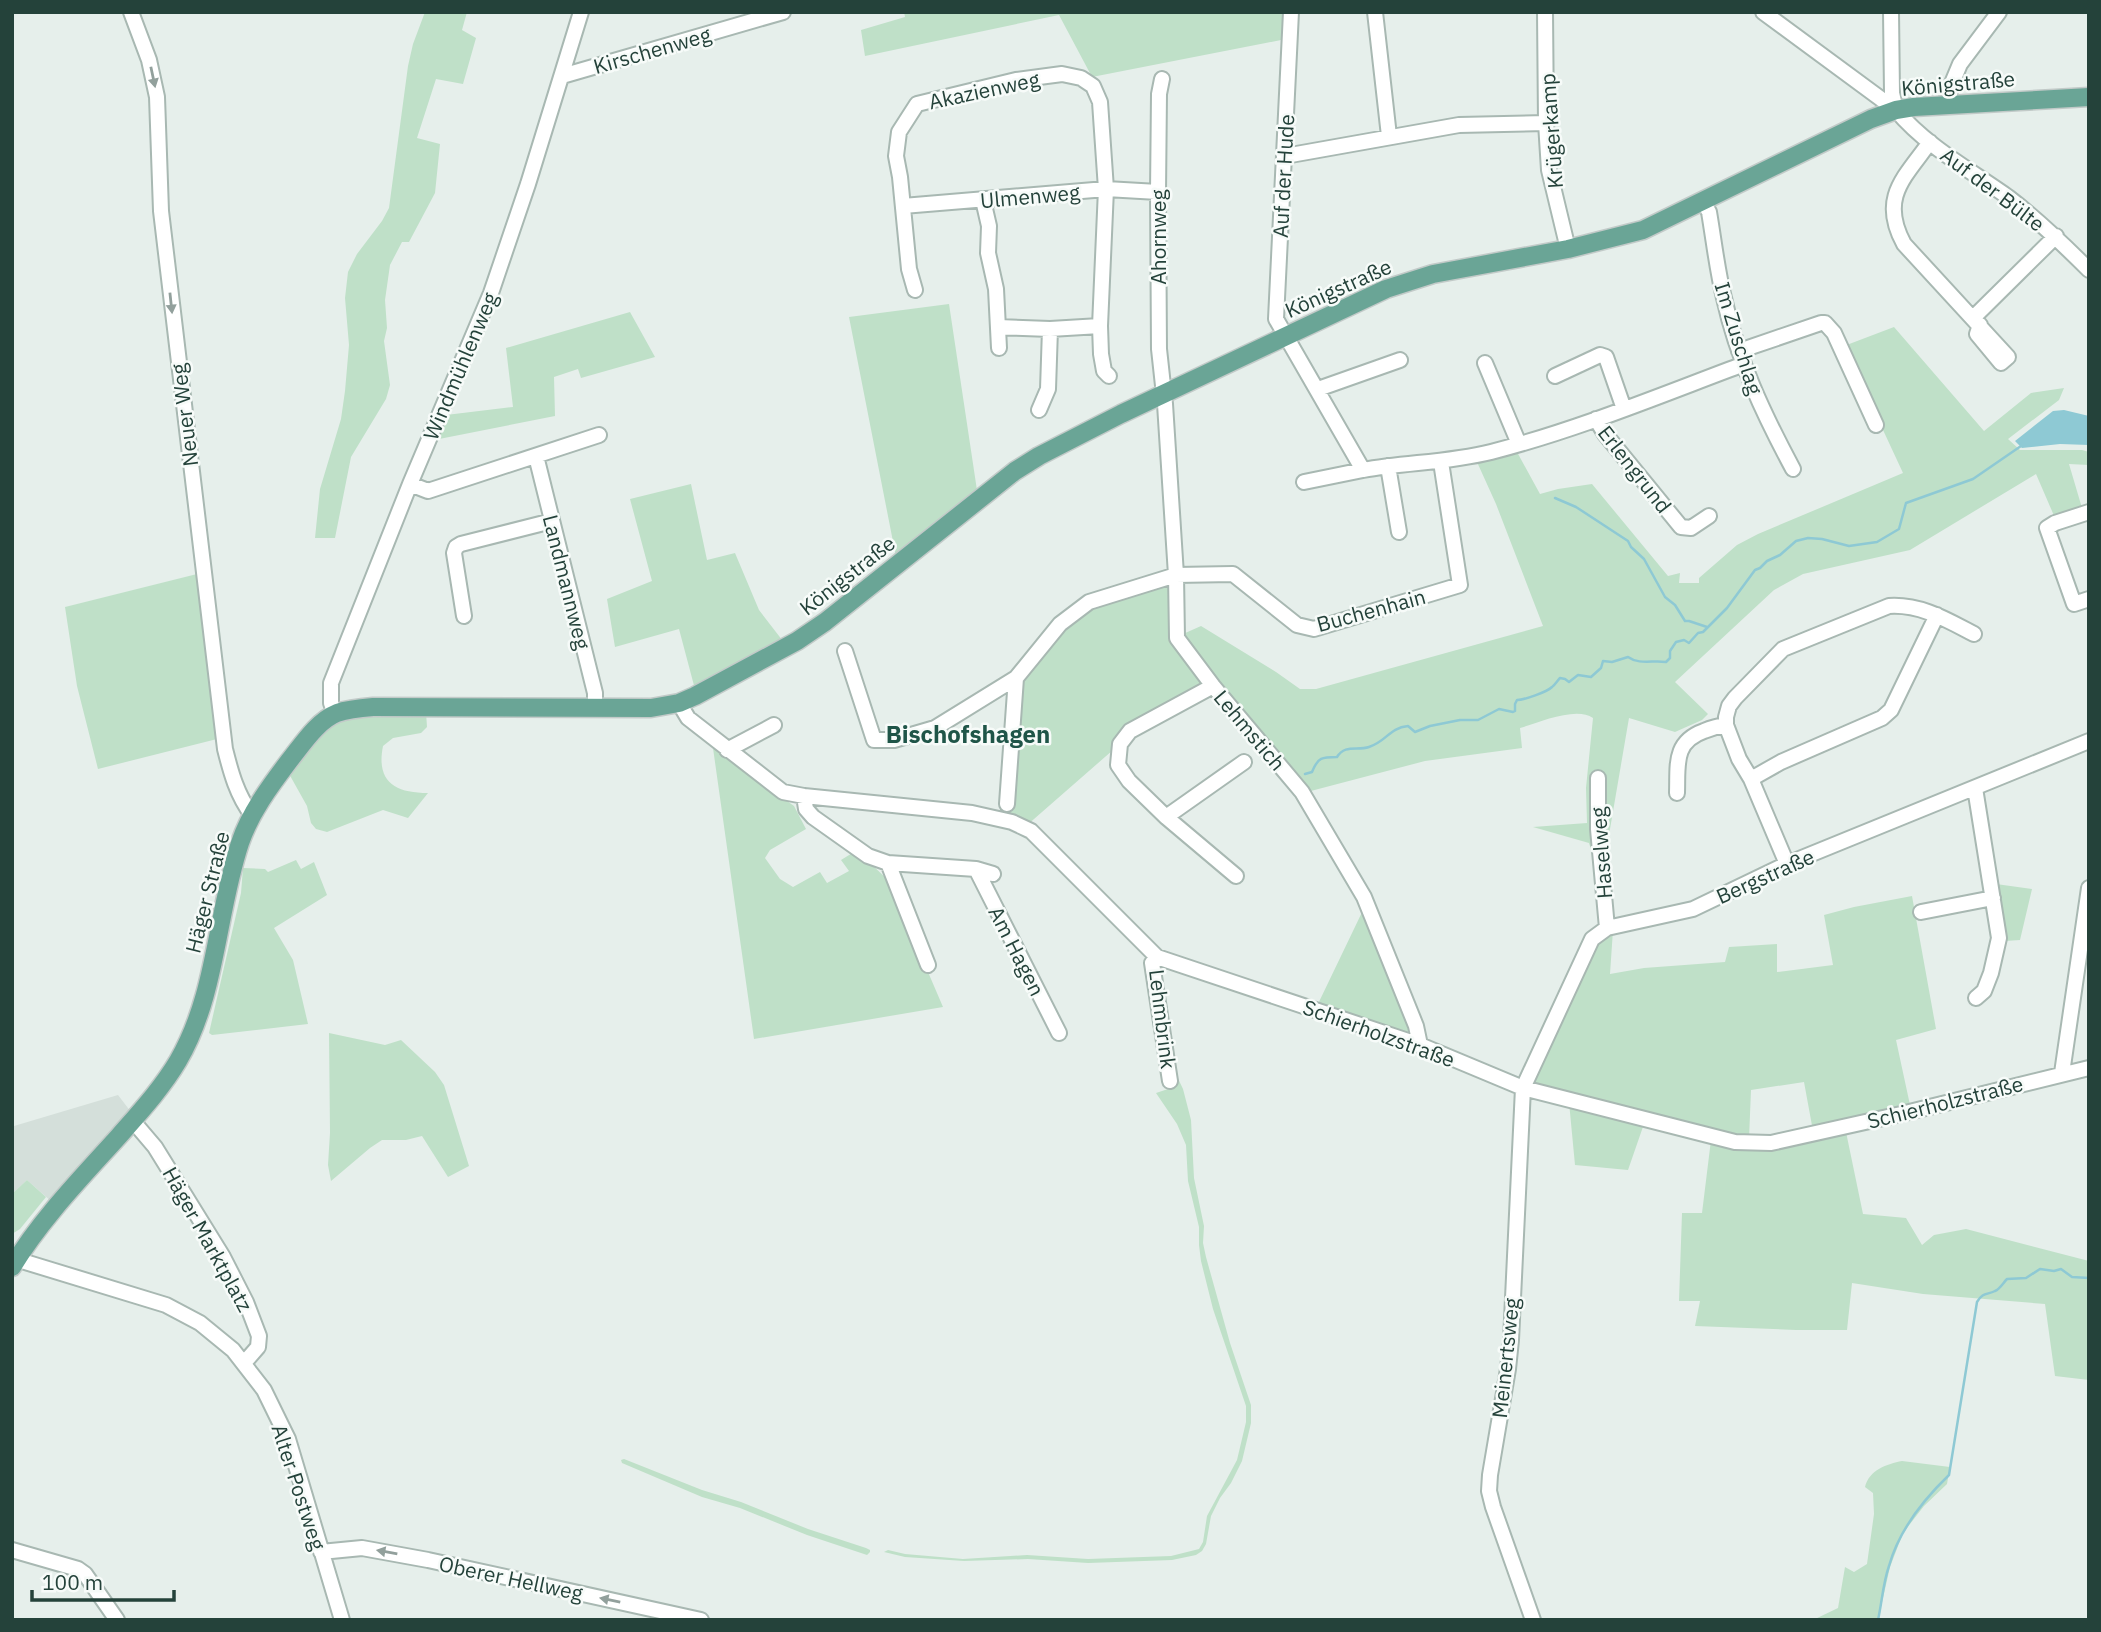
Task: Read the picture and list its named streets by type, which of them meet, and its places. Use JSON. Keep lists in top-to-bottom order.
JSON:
{
  "streets": {
    "main road": ["Königstraße", "Häger Straße"],
    "street": [
      "Kirschenweg",
      "Akazienweg",
      "Krügerkamp",
      "Auf der Hude",
      "Auf der Bülte",
      "Ulmenweg",
      "Ahornweg",
      "Im Zuschlag",
      "Windmühlenweg",
      "Neuer Weg",
      "Erlengrund",
      "Landmannweg",
      "Buchenhain",
      "Lehmstich",
      "Haselweg",
      "Bergstraße",
      "Am Hagen",
      "Lehmbrink",
      "Schierholzstraße",
      "Häger Marktplatz",
      "Meinertsweg",
      "Alter Postweg",
      "Oberer Hellweg"
    ]
  },
  "crossings": [
    ["Kirschenweg", "Windmühlenweg"],
    ["Königstraße", "Krügerkamp"],
    ["Königstraße", "Auf der Hude"],
    ["Königstraße", "Auf der Bülte"],
    ["Königstraße", "Ahornweg"],
    ["Königstraße", "Im Zuschlag"],
    ["Königstraße", "Lehmstich"],
    ["Königstraße", "Schierholzstraße"],
    ["Akazienweg", "Ulmenweg"],
    ["Ulmenweg", "Ahornweg"],
    ["Ahornweg", "Lehmstich"],
    ["Windmühlenweg", "Häger Straße"],
    ["Neuer Weg", "Häger Straße"],
    ["Buchenhain", "Lehmstich"],
    ["Lehmstich", "Schierholzstraße"],
    ["Haselweg", "Bergstraße"],
    ["Häger Straße", "Häger Marktplatz"],
    ["Häger Straße", "Alter Postweg"],
    ["Am Hagen", "Schierholzstraße"],
    ["Lehmbrink", "Schierholzstraße"],
    ["Schierholzstraße", "Meinertsweg"],
    ["Häger Marktplatz", "Alter Postweg"],
    ["Alter Postweg", "Oberer Hellweg"]
  ],
  "one_way": ["Neuer Weg", "Oberer Hellweg"],
  "districts": ["Bischofshagen"],
  "scale_bar": "100 m"
}
